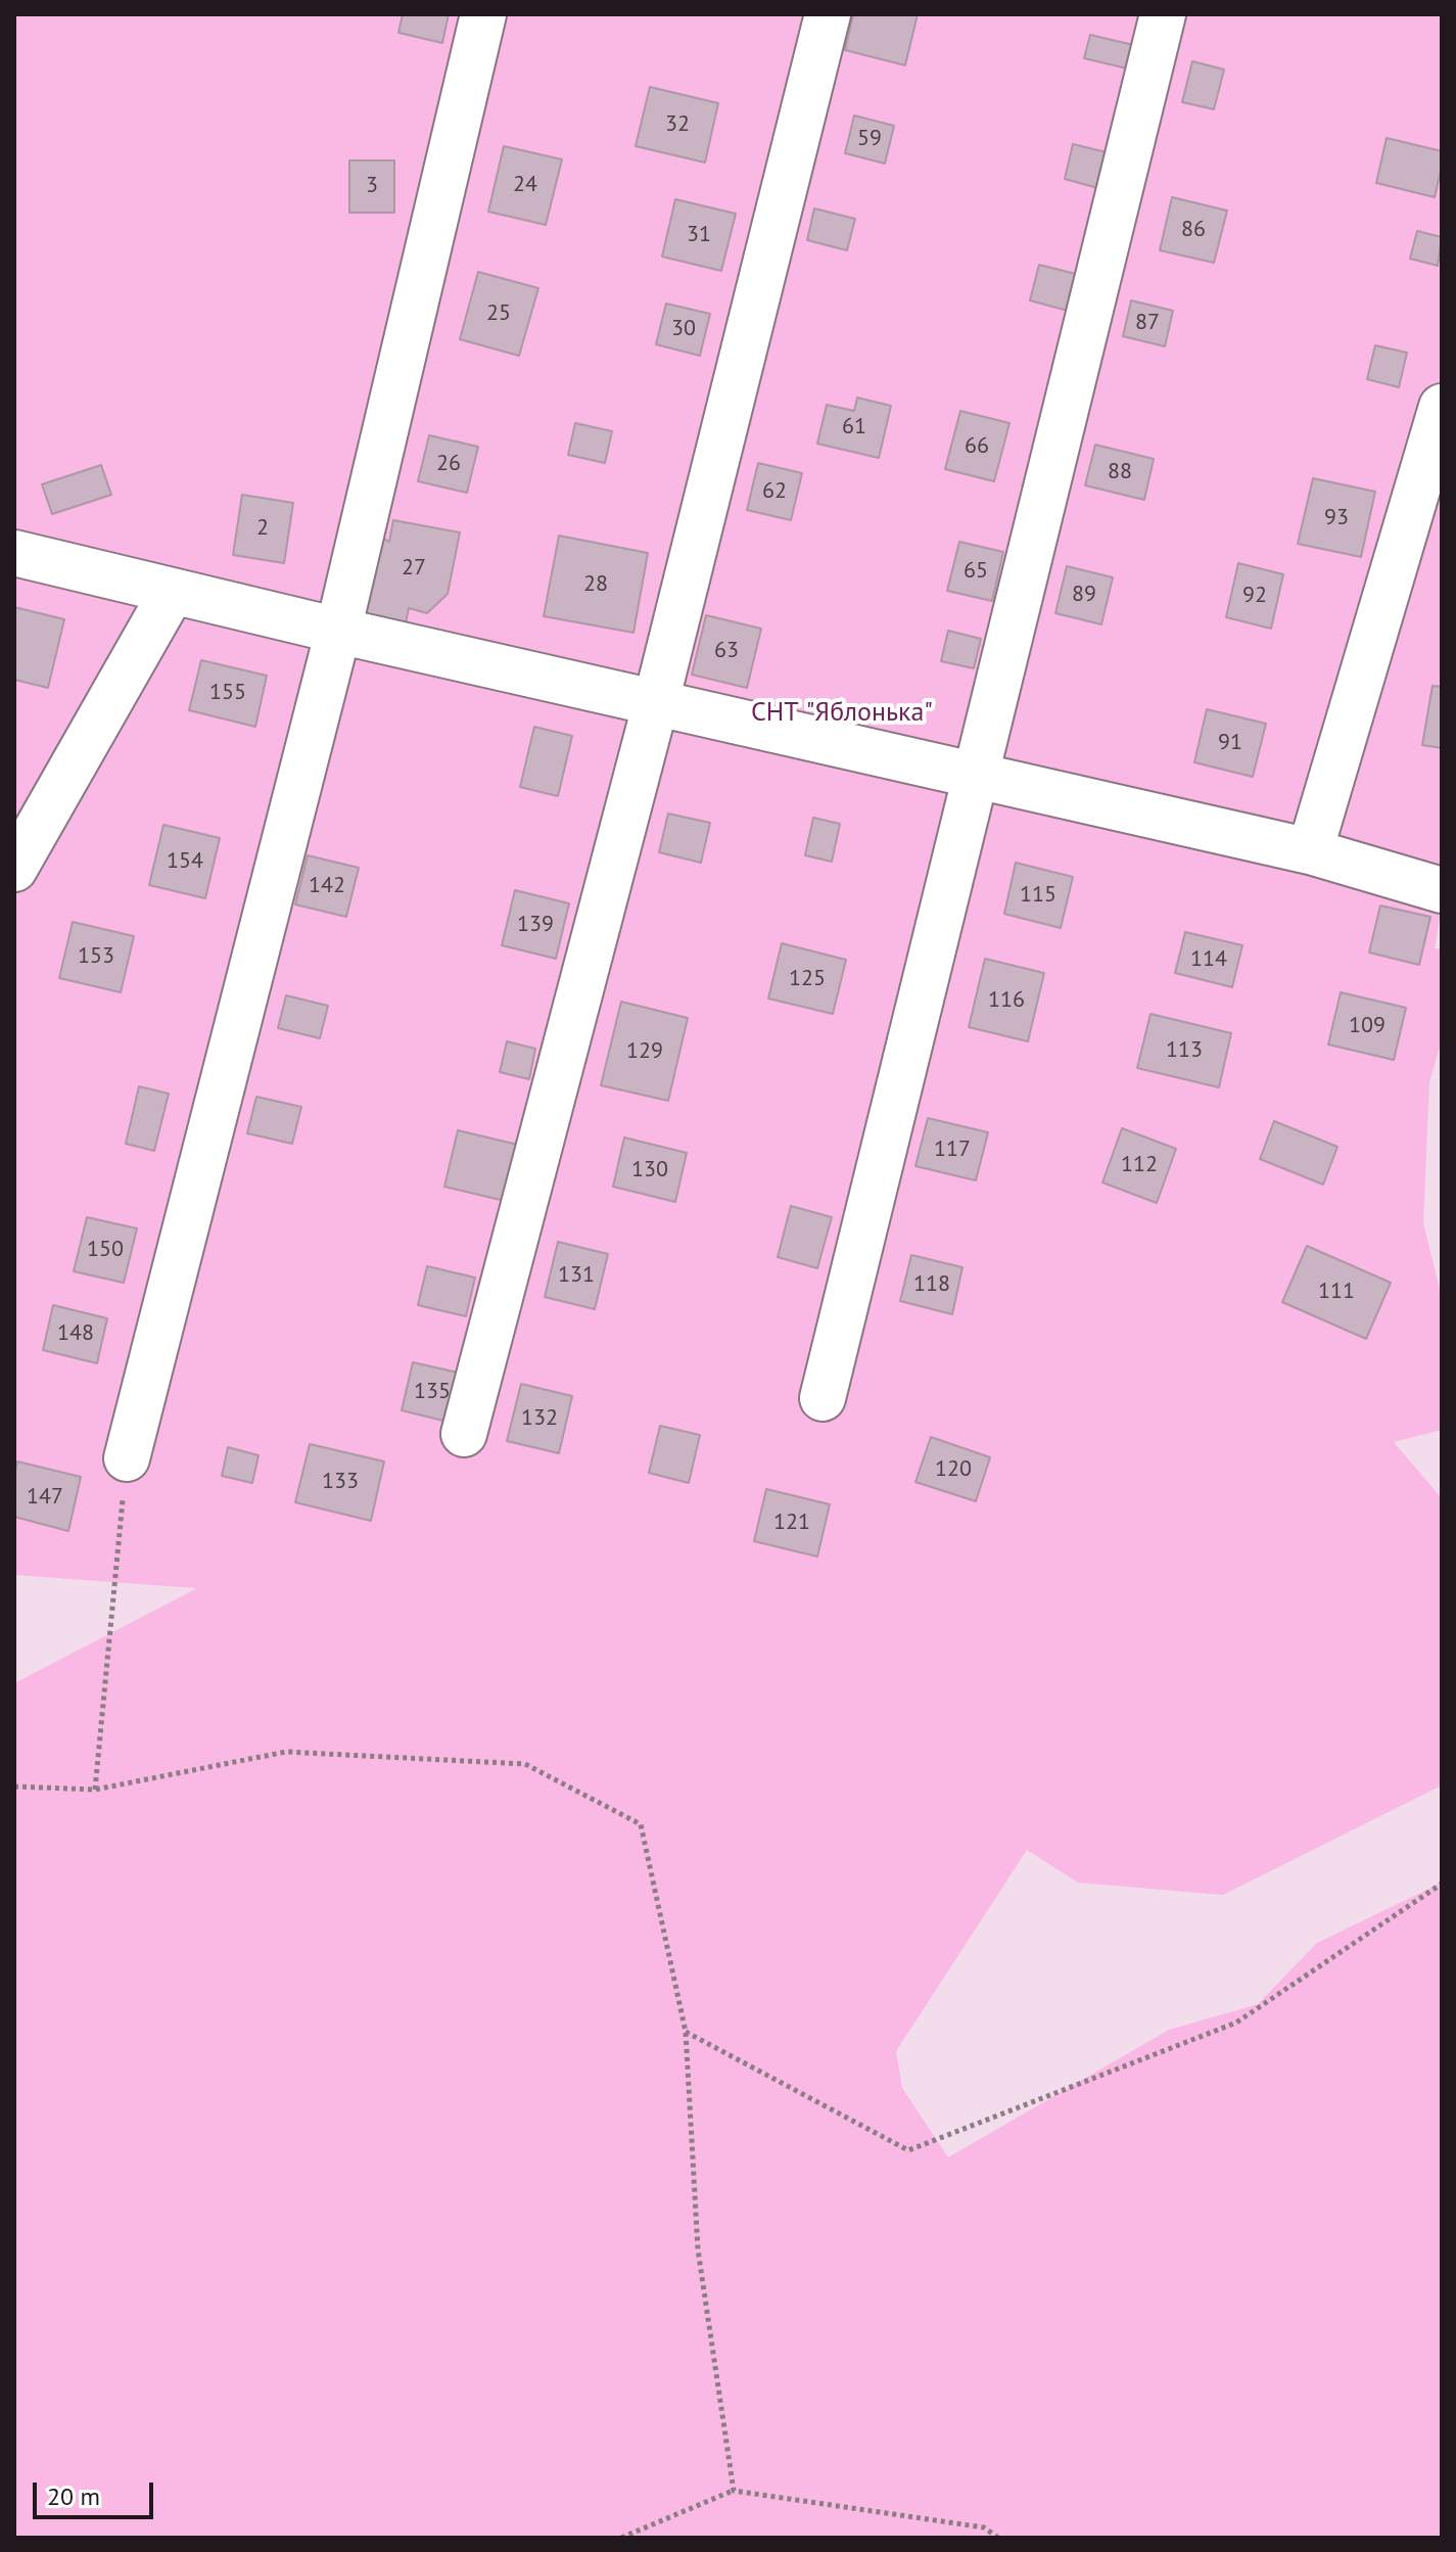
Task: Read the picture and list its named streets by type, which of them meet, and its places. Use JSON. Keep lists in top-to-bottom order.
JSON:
{
  "parks": ["СНТ \"Яблонька\""],
  "house_numbers": [
    "32",
    "59",
    "24",
    "3",
    "86",
    "31",
    "25",
    "87",
    "30",
    "61",
    "66",
    "26",
    "88",
    "62",
    "93",
    "2",
    "27",
    "65",
    "28",
    "89",
    "92",
    "63",
    "155",
    "91",
    "154",
    "142",
    "115",
    "139",
    "153",
    "114",
    "125",
    "116",
    "109",
    "113",
    "129",
    "117",
    "112",
    "130",
    "150",
    "131",
    "118",
    "111",
    "148",
    "135",
    "132",
    "120",
    "133",
    "147",
    "121"
  ],
  "scale_bar": "20 m"
}
